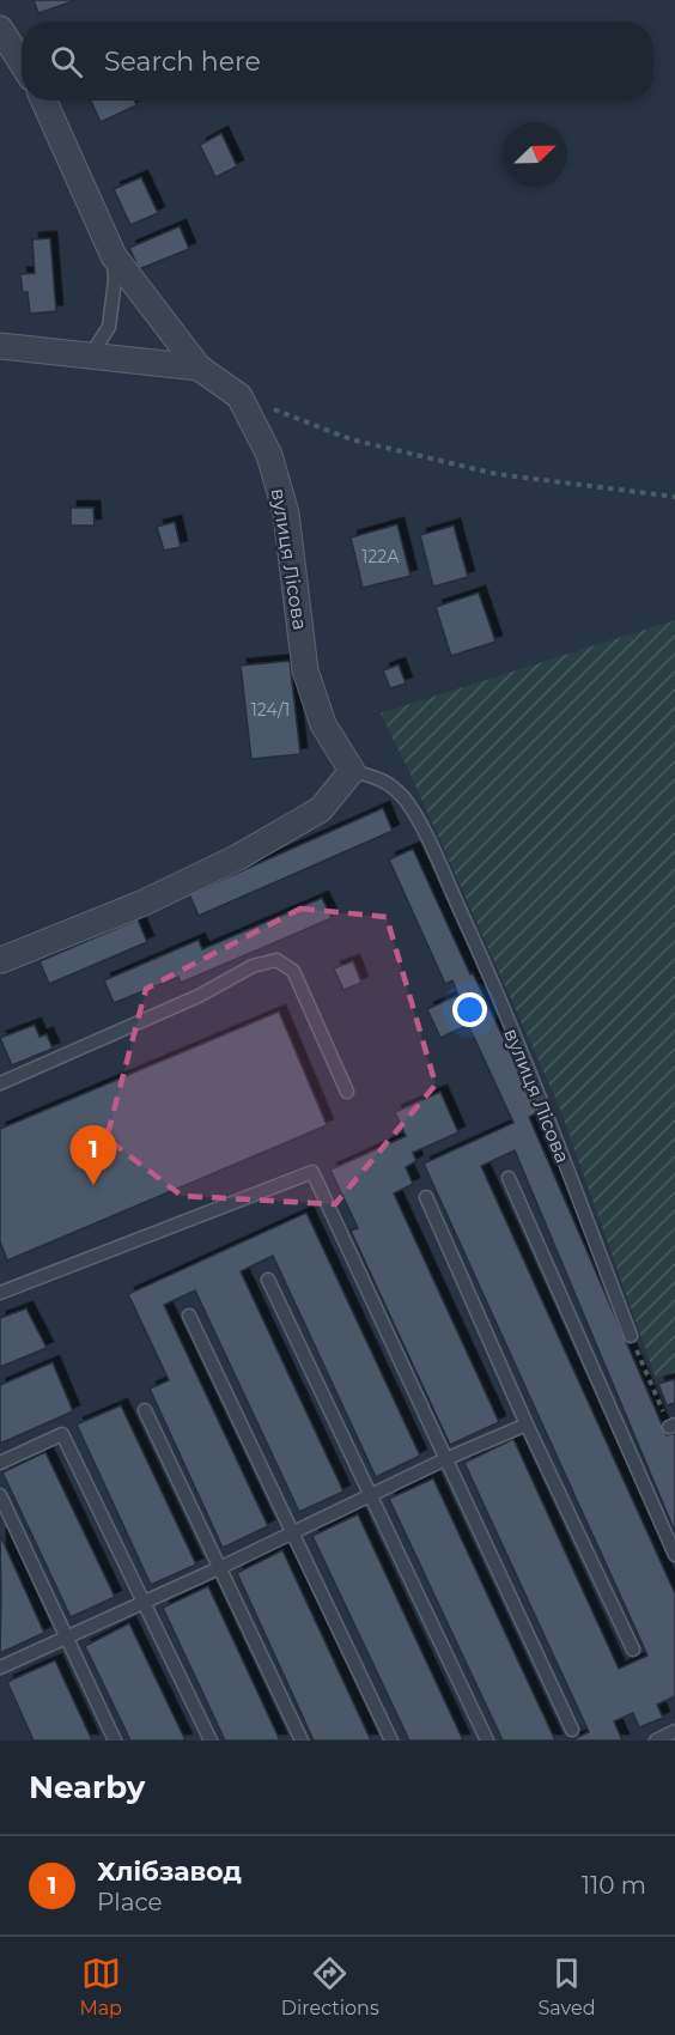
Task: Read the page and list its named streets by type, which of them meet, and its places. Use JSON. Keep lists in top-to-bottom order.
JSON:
{
  "streets": {
    "street": ["вулиця Лісова"]
  },
  "house_numbers": ["122А", "124/1"],
  "north": "top right",
  "page": {
    "search": "Search here",
    "pins": "1",
    "heading": "Nearby",
    "list": [
      {
        "mark": "1",
        "name": "Хлібзавод",
        "note": "Place",
        "value": "110 m"
      }
    ],
    "nav": ["Map", "Directions", "Saved"]
  }
}
